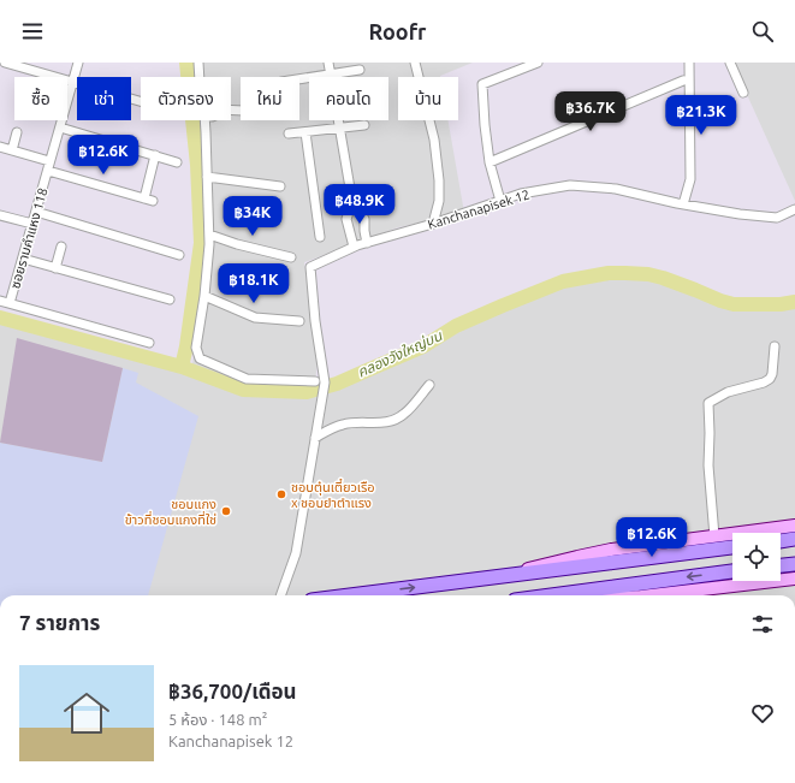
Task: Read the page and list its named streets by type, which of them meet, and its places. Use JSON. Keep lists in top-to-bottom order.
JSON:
{
  "streets": {
    "street": ["Kanchanapisek 12", "ซอยรามคำแหง 118"]
  },
  "water": ["คลองวังใหญ่บน"],
  "places": ["ชอบตุ๋นเตี๋ยวเรือ x ชอบยำตำแรง", "ชอบแกง ข้าวที่ชอบแกงที่ใช่"],
  "page": {
    "header": "Roofr",
    "chip": [
      "ซื้อ",
      "เช่า",
      "ตัวกรอง",
      "ใหม่",
      "คอนโด",
      "บ้าน"
    ],
    "price": [
      "฿36.7K",
      "฿21.3K",
      "฿12.6K",
      "฿48.9K",
      "฿34K",
      "฿18.1K",
      "฿12.6K"
    ],
    "heading": "7 รายการ",
    "list": [
      {
        "name": "฿36,700/เดือน",
        "note": "5 ห้อง · 148 m² · Kanchanapisek 12"
      }
    ]
  }
}
